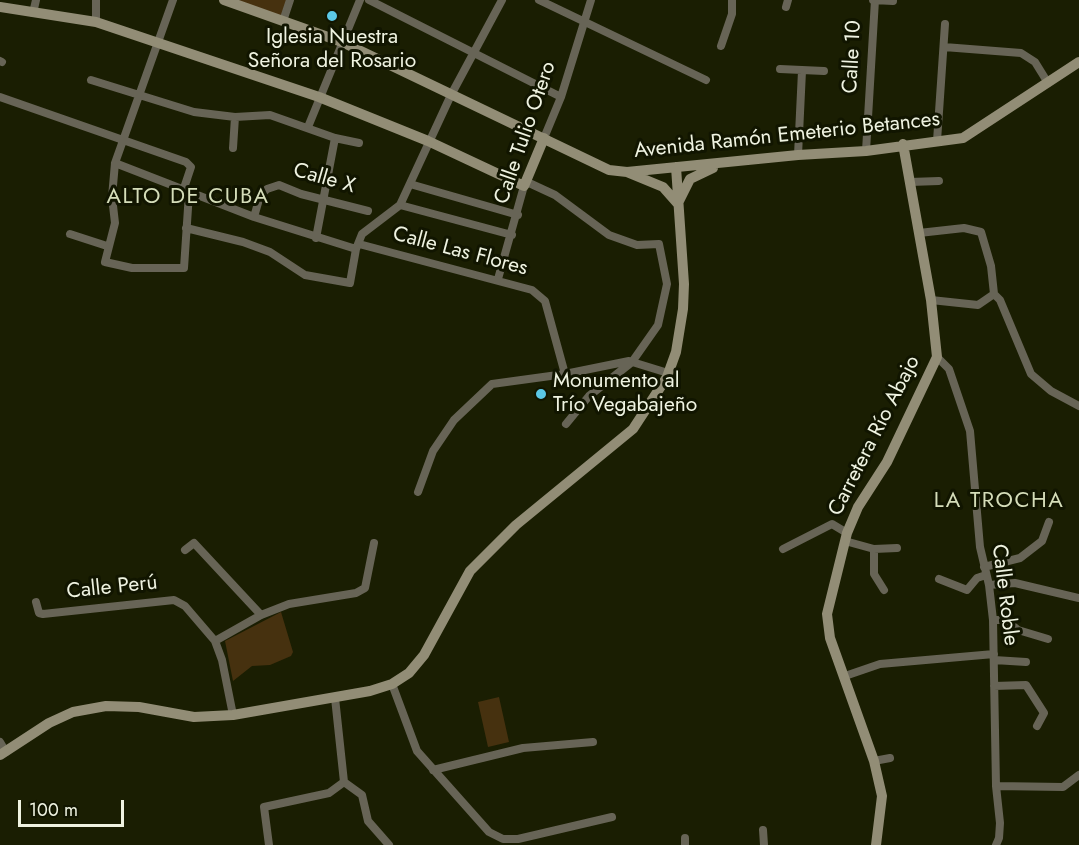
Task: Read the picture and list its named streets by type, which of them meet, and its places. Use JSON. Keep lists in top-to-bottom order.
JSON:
{
  "streets": {
    "street": [
      "Calle 10",
      "Calle Tulio Otero",
      "Avenida Ramón Emeterio Betances",
      "Calle X",
      "Calle Las Flores",
      "Carretera Río Abajo",
      "Calle Perú",
      "Calle Roble"
    ]
  },
  "crossings": [
    ["Calle 10", "Avenida Ramón Emeterio Betances"],
    ["Calle Tulio Otero", "Avenida Ramón Emeterio Betances"],
    ["Calle Tulio Otero", "Calle Las Flores"],
    ["Avenida Ramón Emeterio Betances", "Carretera Río Abajo"],
    ["Calle X", "Calle Las Flores"],
    ["Carretera Río Abajo", "Calle Roble"]
  ],
  "districts": ["ALTO DE CUBA", "LA TROCHA"],
  "places": ["Iglesia Nuestra Señora del Rosario", "Monumento al Trío Vegabajeño"],
  "scale_bar": "100 m"
}
